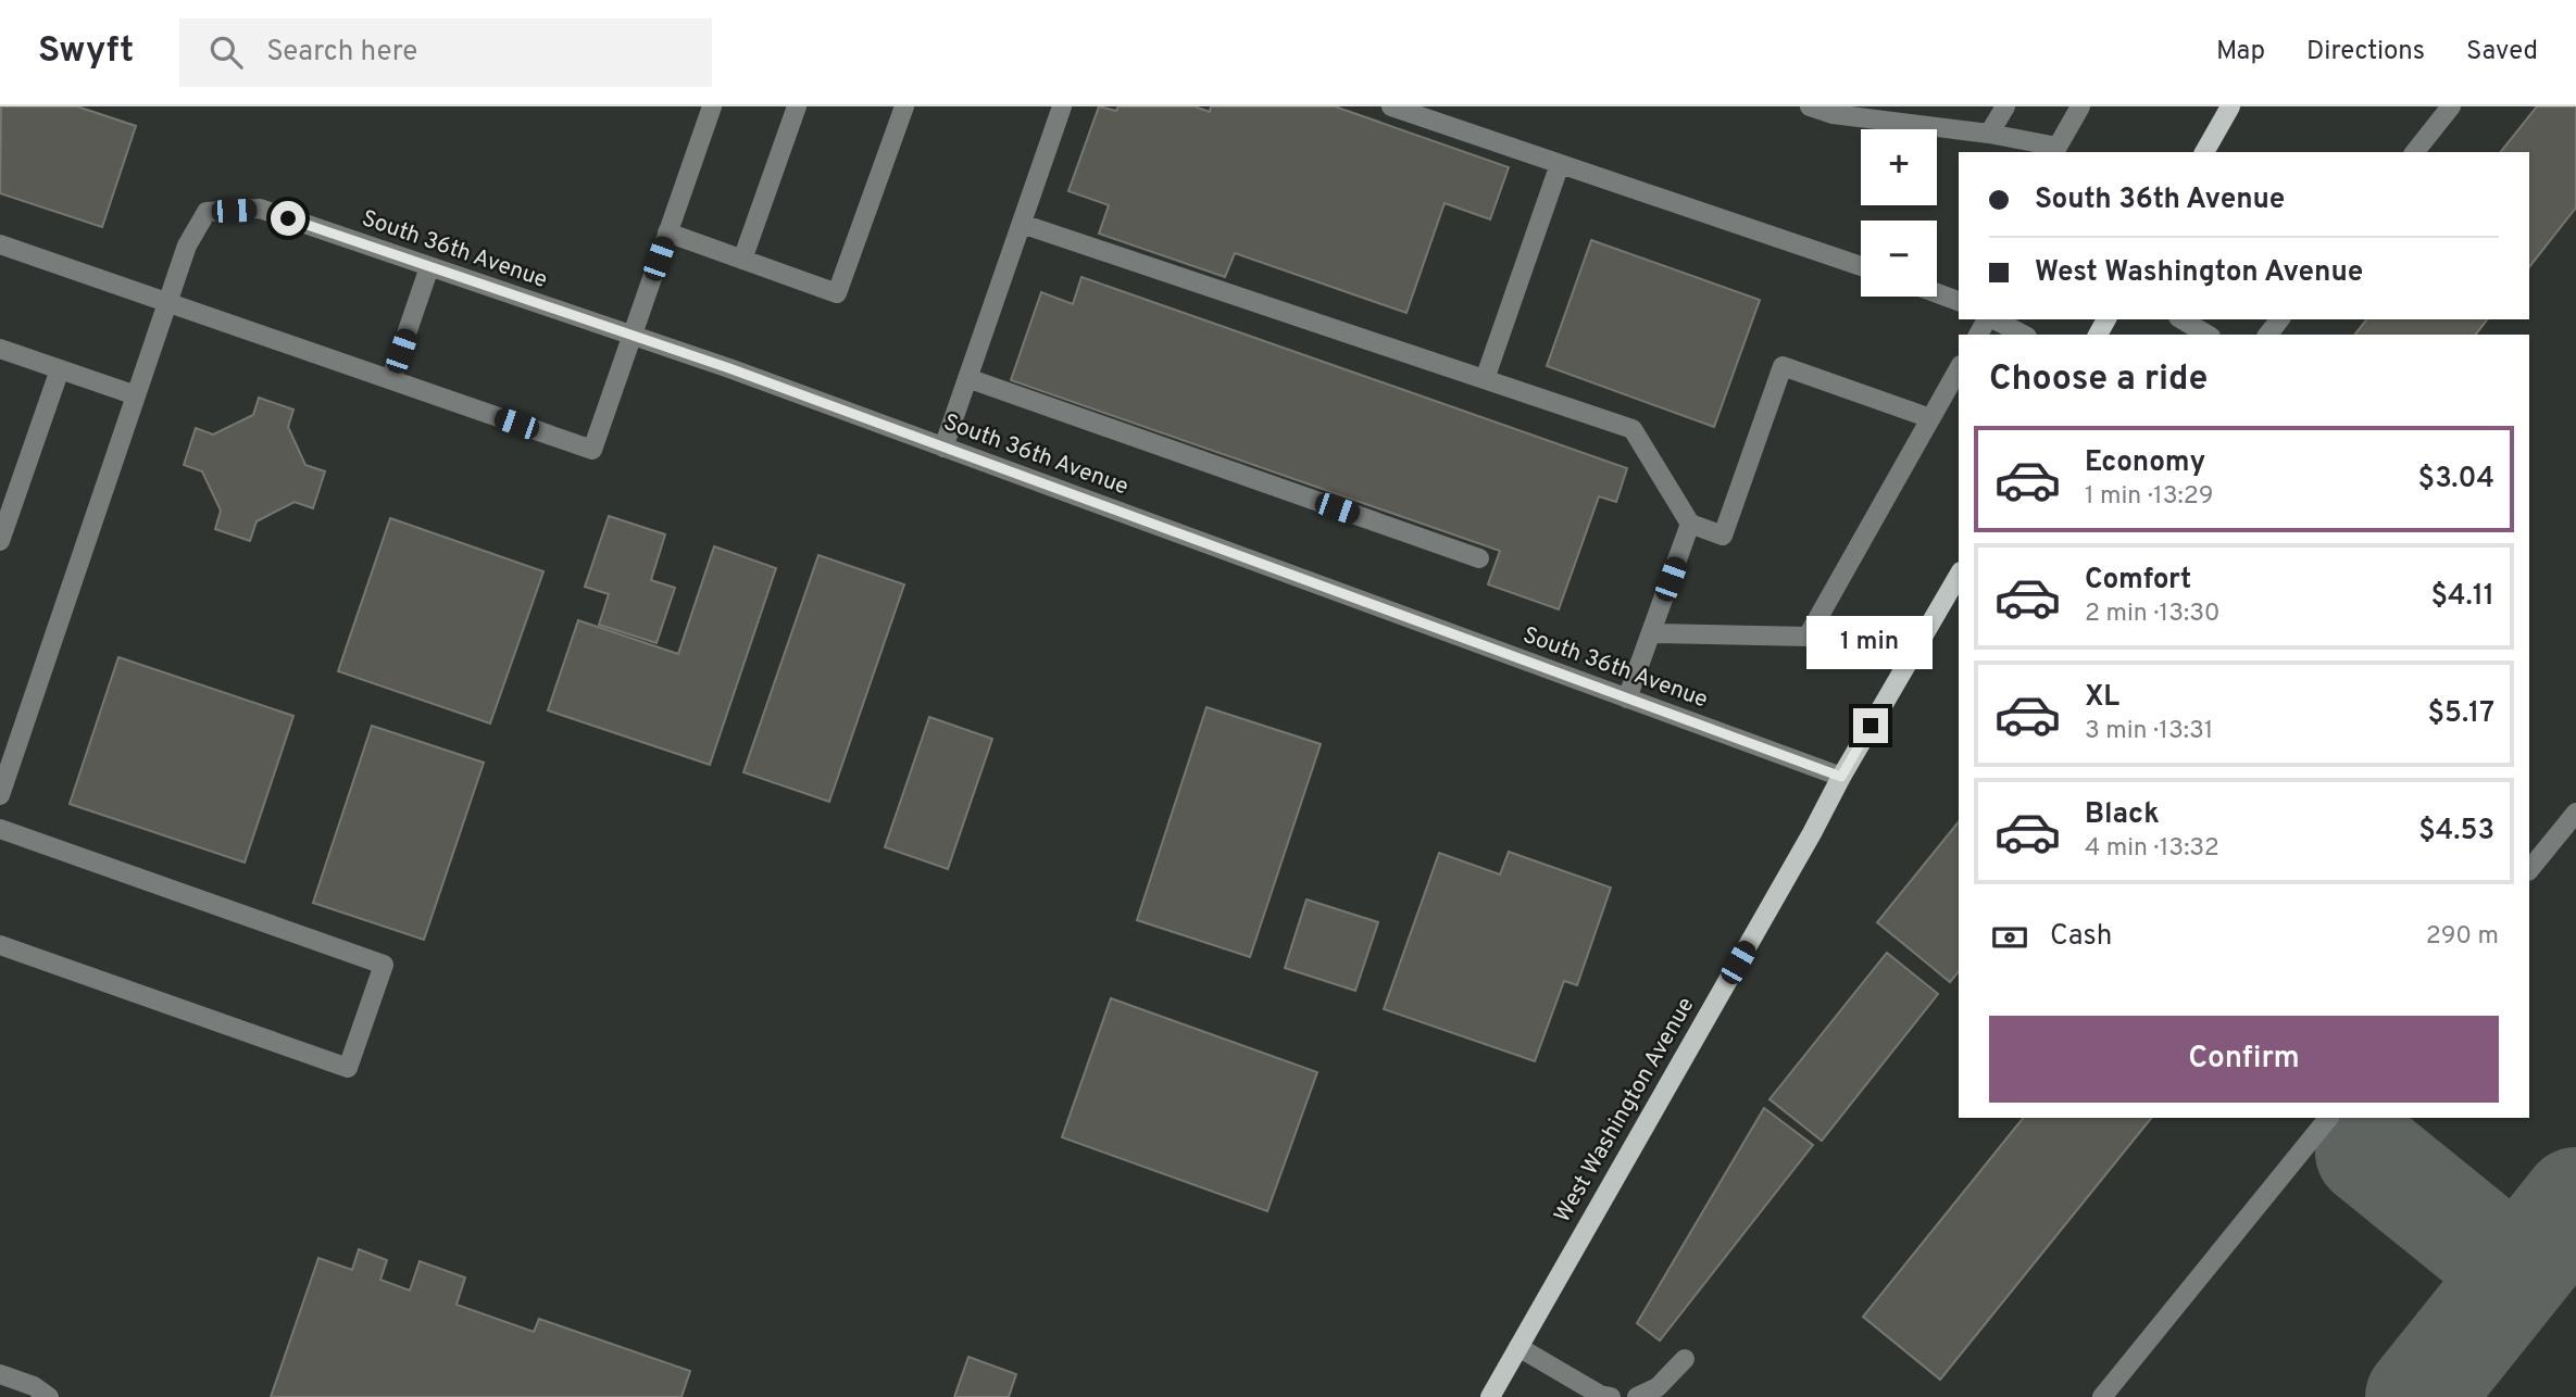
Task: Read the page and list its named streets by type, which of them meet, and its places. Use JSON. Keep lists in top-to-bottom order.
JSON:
{
  "streets": {
    "main road": ["West Washington Avenue"],
    "street": ["South 36th Avenue"]
  },
  "crossings": [
    ["South 36th Avenue", "West Washington Avenue"]
  ],
  "page": {
    "header": "Swyft",
    "search": "Search here",
    "nav": ["Map", "Directions", "Saved"],
    "map_buttons": ["+", "−"],
    "banner": ["South 36th Avenue", "West Washington Avenue"],
    "heading": "Choose a ride",
    "list": [
      {
        "name": "Economy",
        "note": "1 min · 13:29",
        "value": "$3.04"
      },
      {
        "name": "Comfort",
        "note": "2 min · 13:30",
        "value": "$4.11"
      },
      {
        "name": "XL",
        "note": "3 min · 13:31",
        "value": "$5.17"
      },
      {
        "name": "Black",
        "note": "4 min · 13:32",
        "value": "$4.53"
      }
    ],
    "bubble": "1 min",
    "pay": ["Cash", "290 m"],
    "buttons": "Confirm"
  }
}
